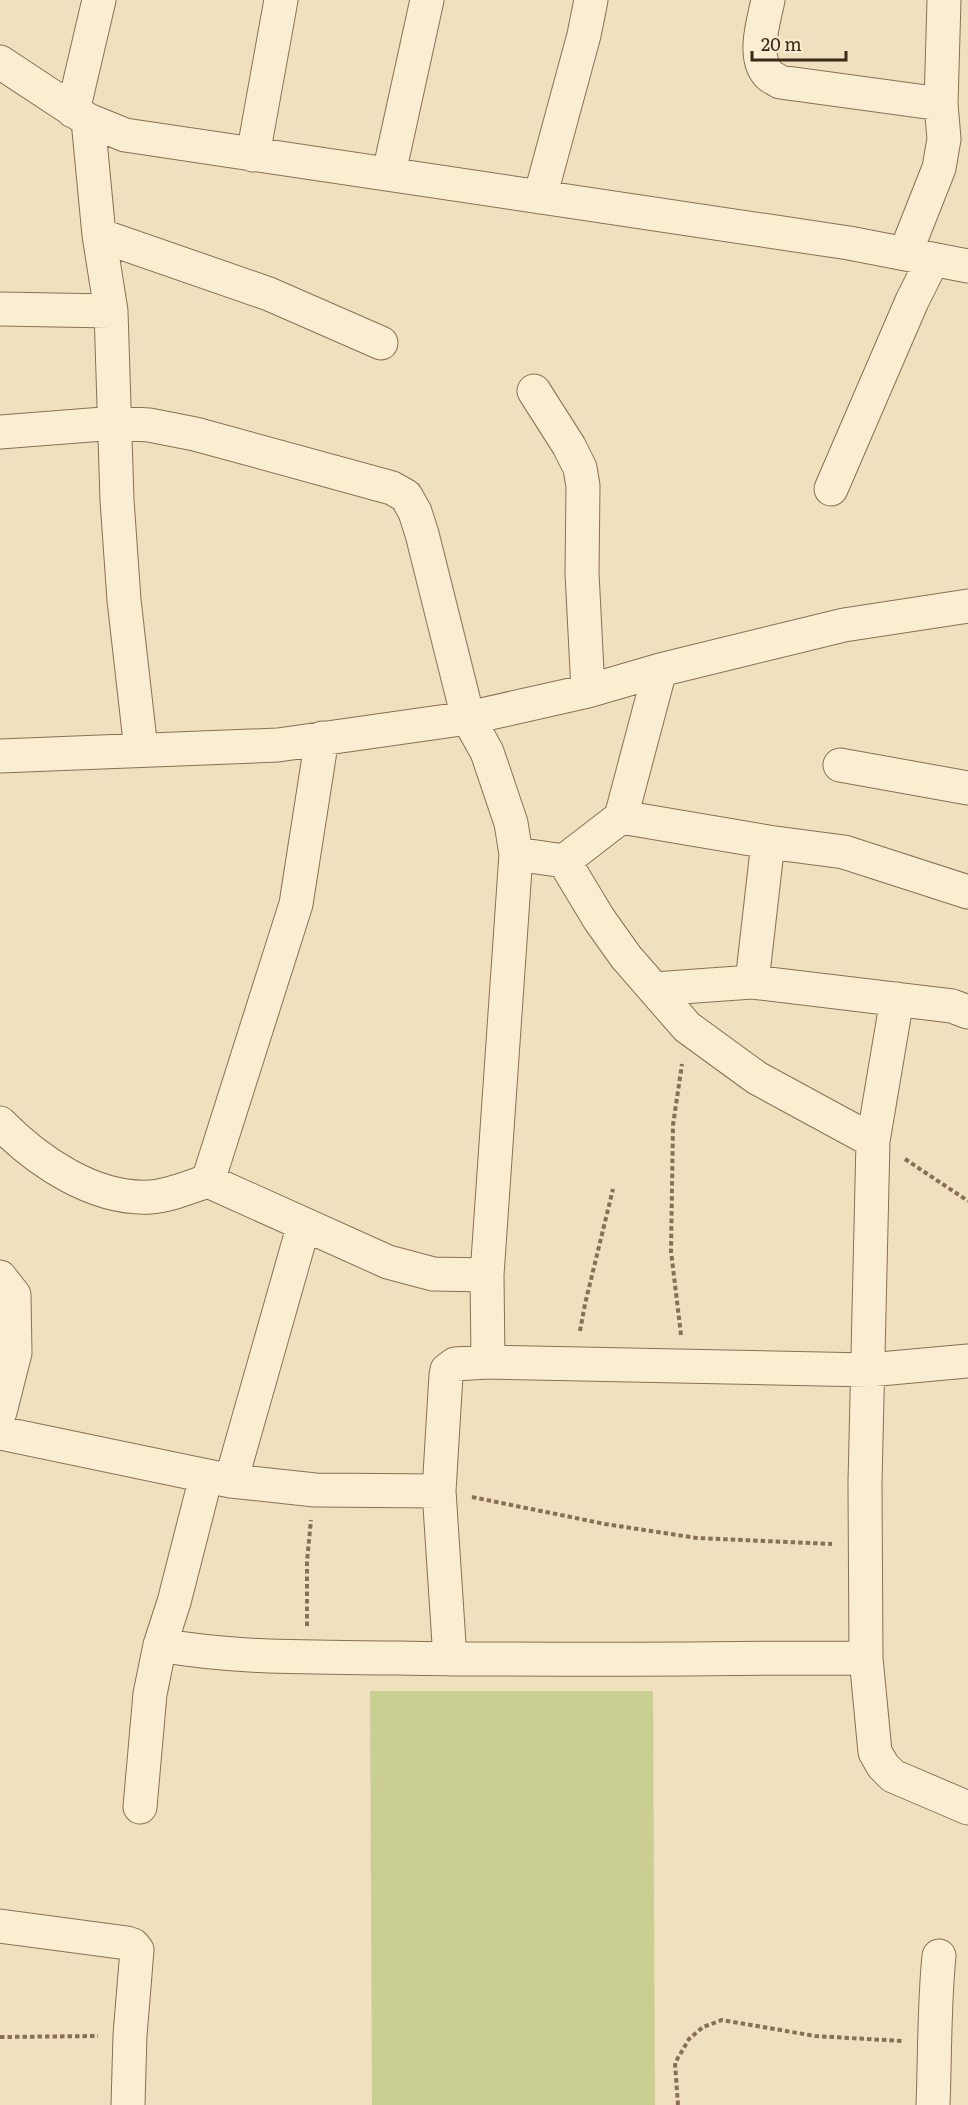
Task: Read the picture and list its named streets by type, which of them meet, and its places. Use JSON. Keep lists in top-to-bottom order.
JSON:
{
  "scale_bar": "20 m"
}
